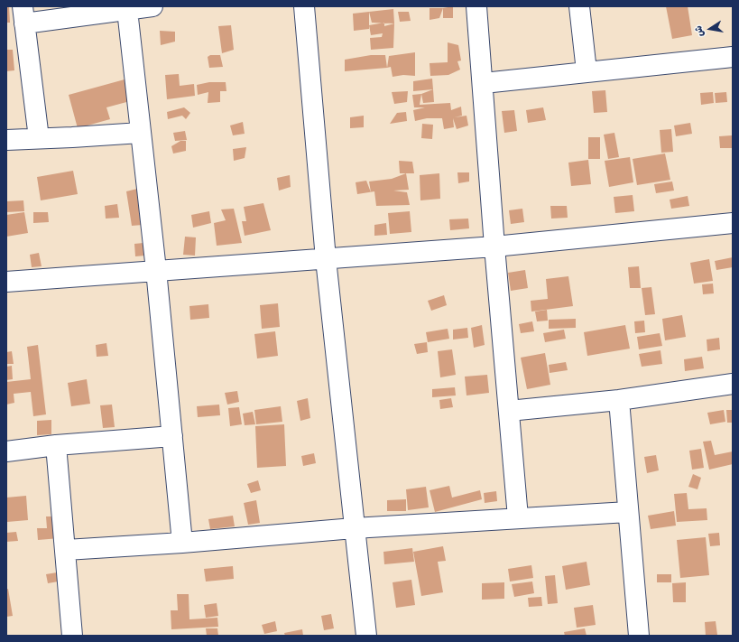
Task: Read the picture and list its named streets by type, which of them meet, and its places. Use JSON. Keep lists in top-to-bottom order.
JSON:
{
  "north": "left"
}
